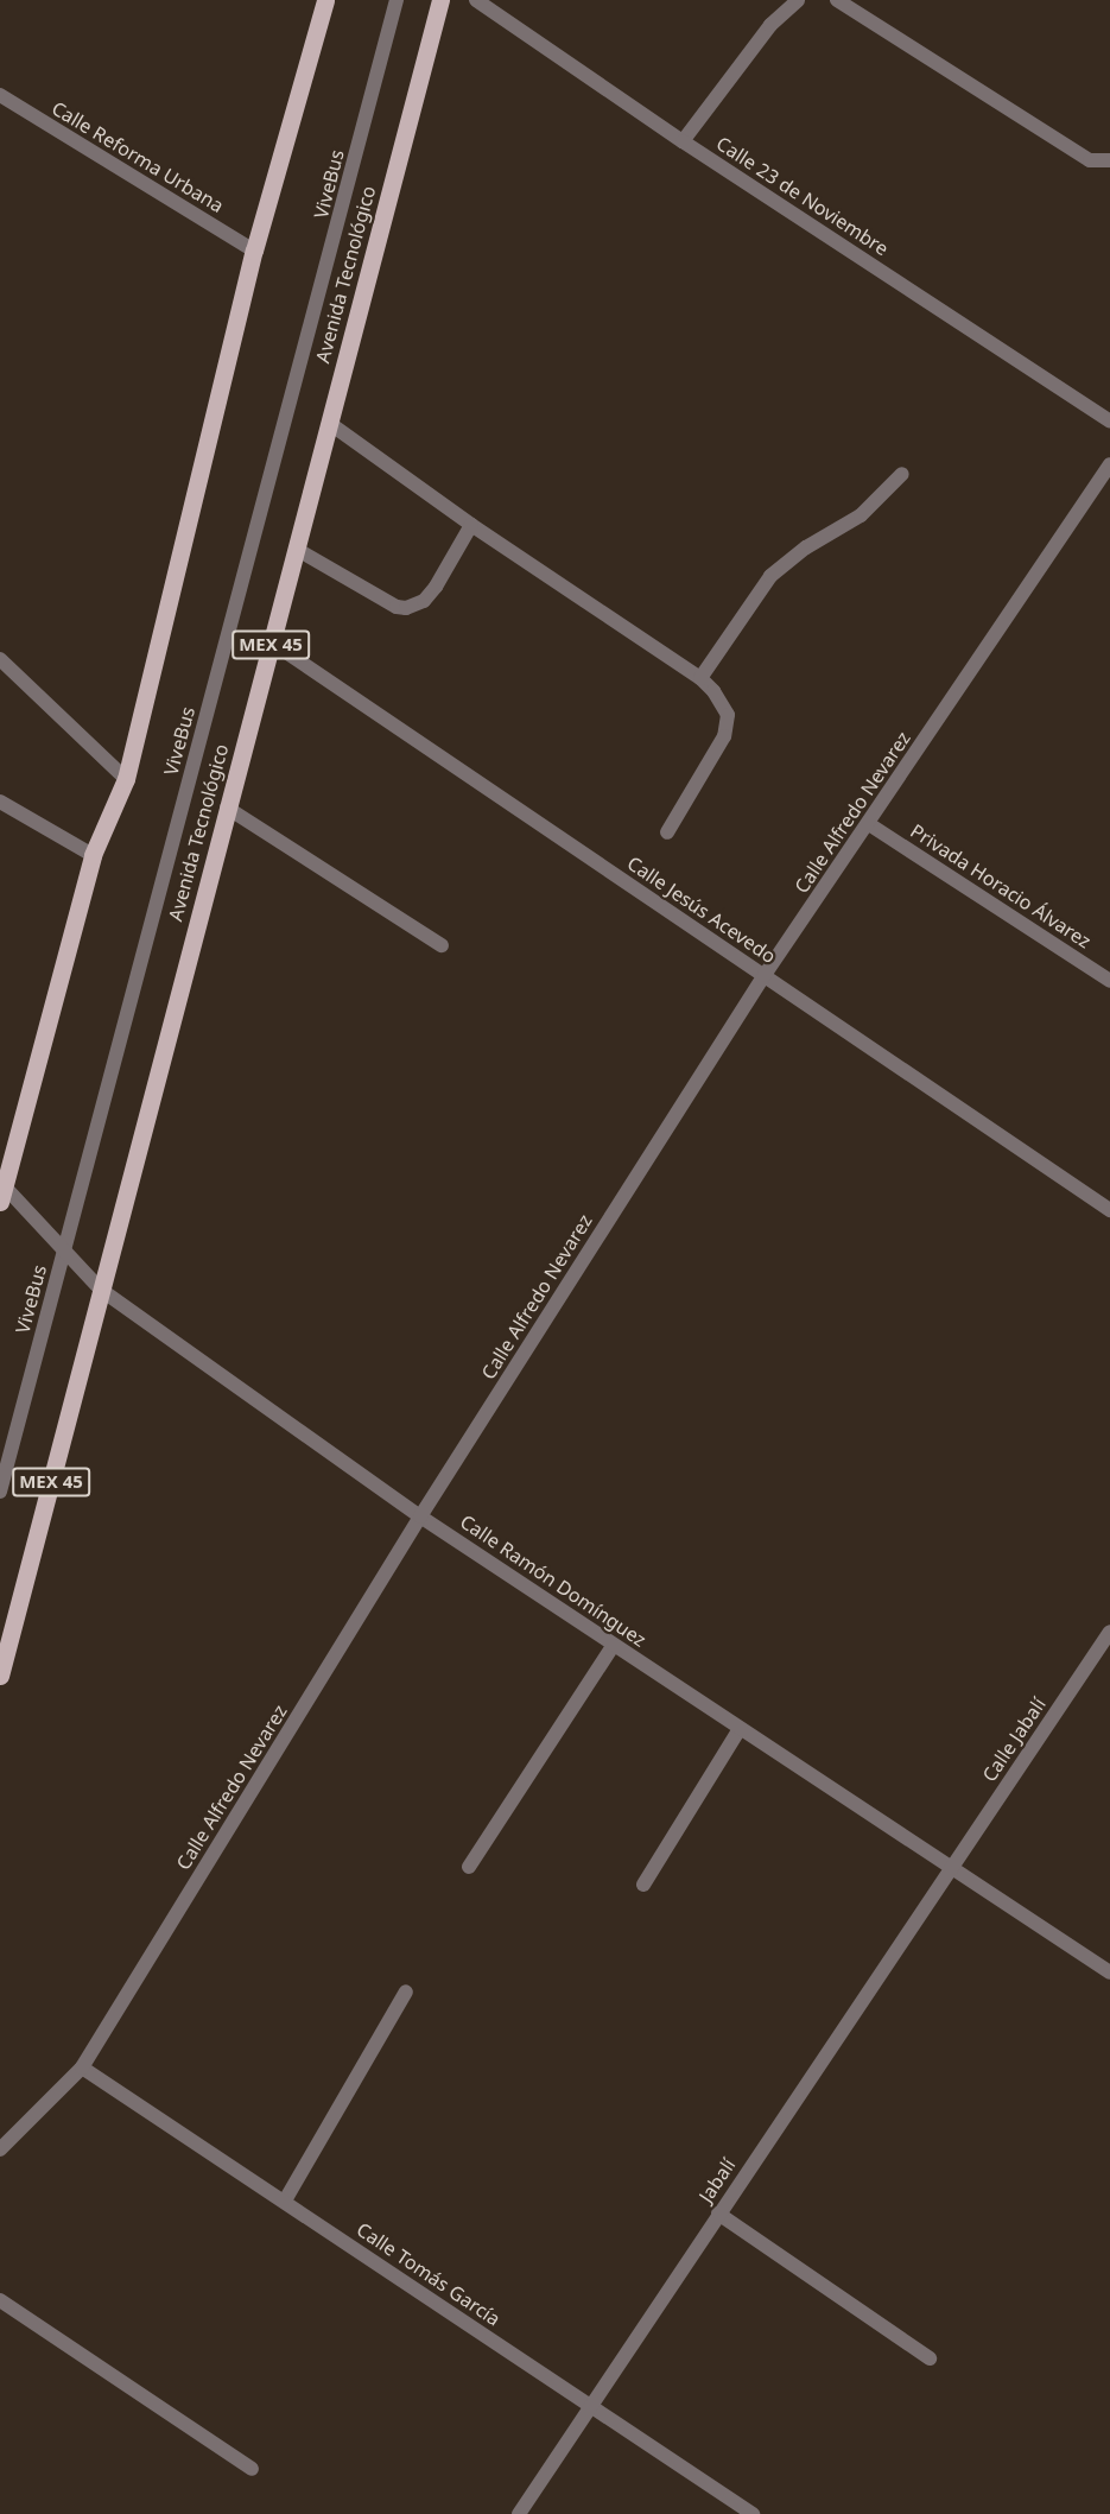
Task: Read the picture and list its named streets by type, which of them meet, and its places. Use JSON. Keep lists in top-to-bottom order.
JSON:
{
  "streets": {
    "main road": ["Avenida Tecnológico", "MEX 45"],
    "street": [
      "Calle Reforma Urbana",
      "ViveBus",
      "Calle 23 de Noviembre",
      "Calle Alfredo Nevarez",
      "Privada Horacio Álvarez",
      "Calle Jesús Acevedo",
      "Calle Ramón Domínguez",
      "Calle Jabalí",
      "Jabalí",
      "Calle Tomás García"
    ]
  },
  "crossings": [
    ["ViveBus", "Calle Ramón Domínguez"],
    ["Avenida Tecnológico", "Calle Jesús Acevedo"],
    ["Avenida Tecnológico", "Calle Ramón Domínguez"],
    ["Calle Alfredo Nevarez", "Privada Horacio Álvarez"],
    ["Calle Alfredo Nevarez", "Calle Jesús Acevedo"],
    ["Calle Alfredo Nevarez", "Calle Ramón Domínguez"],
    ["Calle Alfredo Nevarez", "Calle Tomás García"],
    ["Calle Ramón Domínguez", "Calle Jabalí"],
    ["Calle Ramón Domínguez", "Jabalí"],
    ["Calle Jabalí", "Jabalí"],
    ["Jabalí", "Calle Tomás García"]
  ]
}
